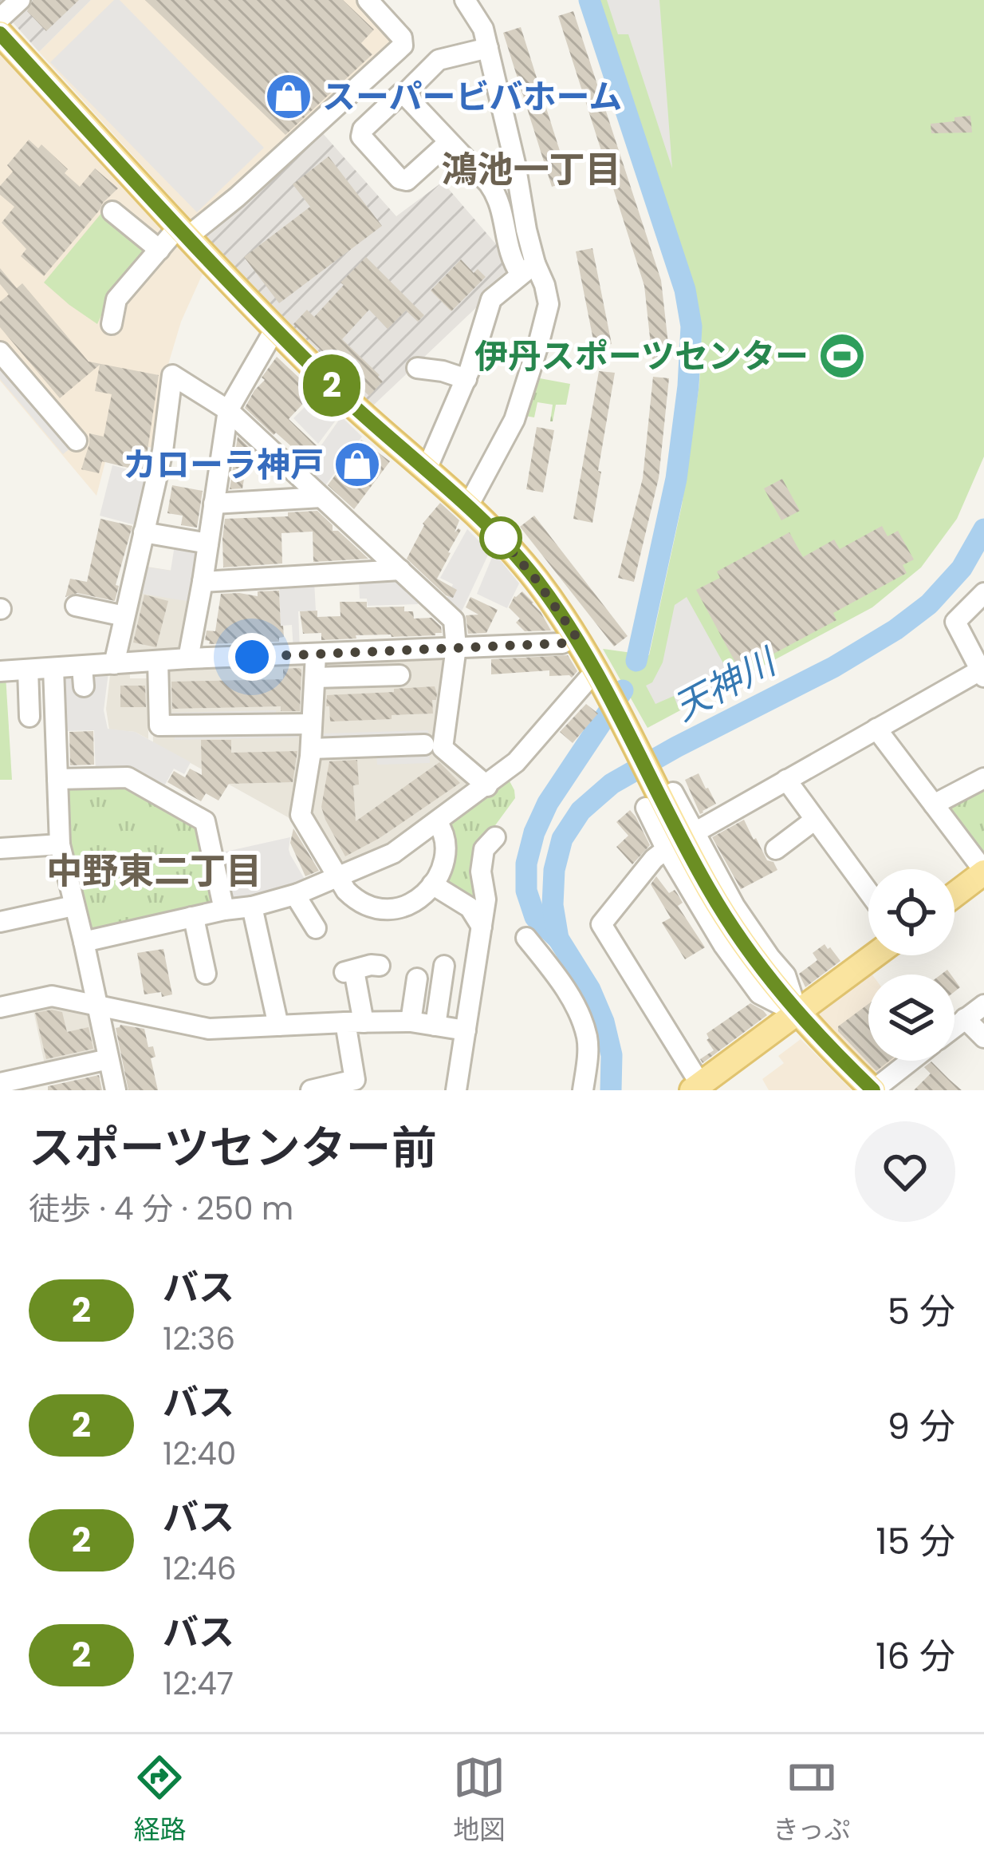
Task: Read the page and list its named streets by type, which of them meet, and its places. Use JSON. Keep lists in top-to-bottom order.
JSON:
{
  "districts": ["鴻池一丁目", "中野東二丁目"],
  "water": ["天神川"],
  "places": {
    "shop": ["スーパービバホーム", "カローラ神戸"],
    "sports": ["伊丹スポーツセンター"]
  },
  "lines": ["bus line 2"],
  "page": {
    "on_map": "2",
    "heading": ["スポーツセンター前", "徒歩 · 4 分 · 250 m"],
    "list": [
      {
        "mark": "2",
        "name": "バス",
        "note": "12:36",
        "value": "5 分"
      },
      {
        "mark": "2",
        "name": "バス",
        "note": "12:40",
        "value": "9 分"
      },
      {
        "mark": "2",
        "name": "バス",
        "note": "12:46",
        "value": "15 分"
      },
      {
        "mark": "2",
        "name": "バス",
        "note": "12:47",
        "value": "16 分"
      }
    ],
    "tabs": ["経路", "地図", "きっぷ"]
  }
}
